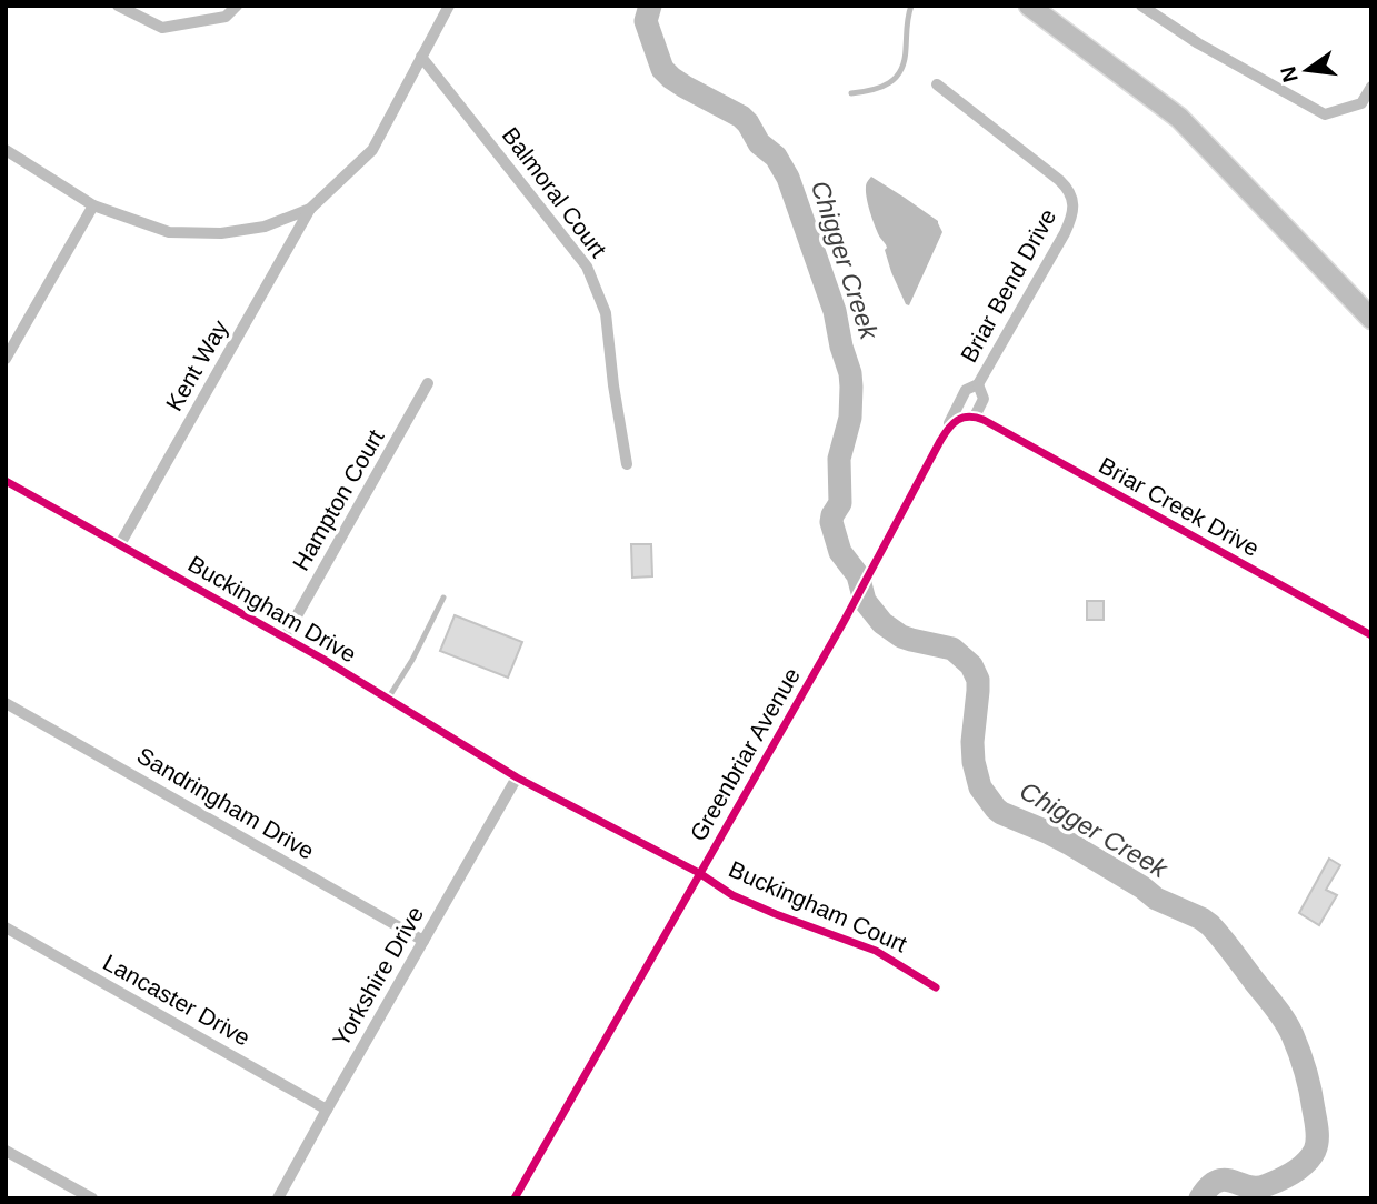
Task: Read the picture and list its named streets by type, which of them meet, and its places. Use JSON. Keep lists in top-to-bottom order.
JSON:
{
  "streets": {
    "street": [
      "Balmoral Court",
      "Briar Bend Drive",
      "Kent Way",
      "Hampton Court",
      "Briar Creek Drive",
      "Buckingham Drive",
      "Greenbriar Avenue",
      "Sandringham Drive",
      "Buckingham Court",
      "Yorkshire Drive",
      "Lancaster Drive"
    ]
  },
  "crossings": [
    ["Briar Bend Drive", "Briar Creek Drive"],
    ["Briar Bend Drive", "Greenbriar Avenue"],
    ["Kent Way", "Buckingham Drive"],
    ["Hampton Court", "Buckingham Drive"],
    ["Briar Creek Drive", "Greenbriar Avenue"],
    ["Buckingham Drive", "Buckingham Court"],
    ["Buckingham Drive", "Yorkshire Drive"],
    ["Greenbriar Avenue", "Buckingham Court"],
    ["Sandringham Drive", "Yorkshire Drive"],
    ["Buckingham Court", "Yorkshire Drive"],
    ["Yorkshire Drive", "Lancaster Drive"]
  ],
  "water": ["Chigger Creek"],
  "north": "left"
}
